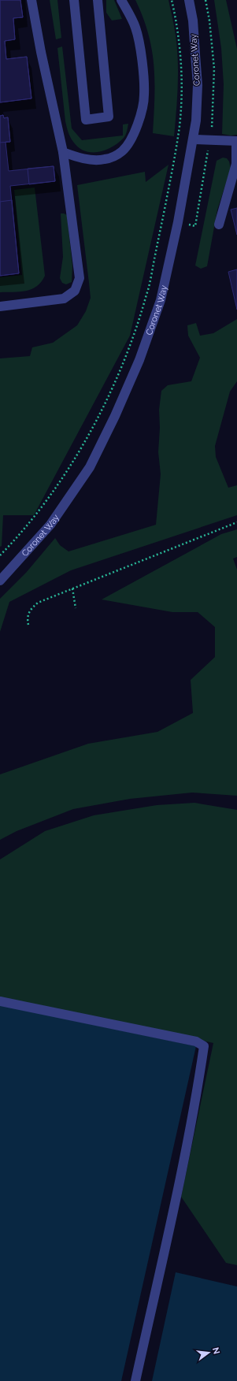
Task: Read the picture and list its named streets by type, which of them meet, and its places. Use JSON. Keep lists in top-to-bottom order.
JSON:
{
  "streets": {
    "street": ["Coronet Way"]
  },
  "north": "right"
}
